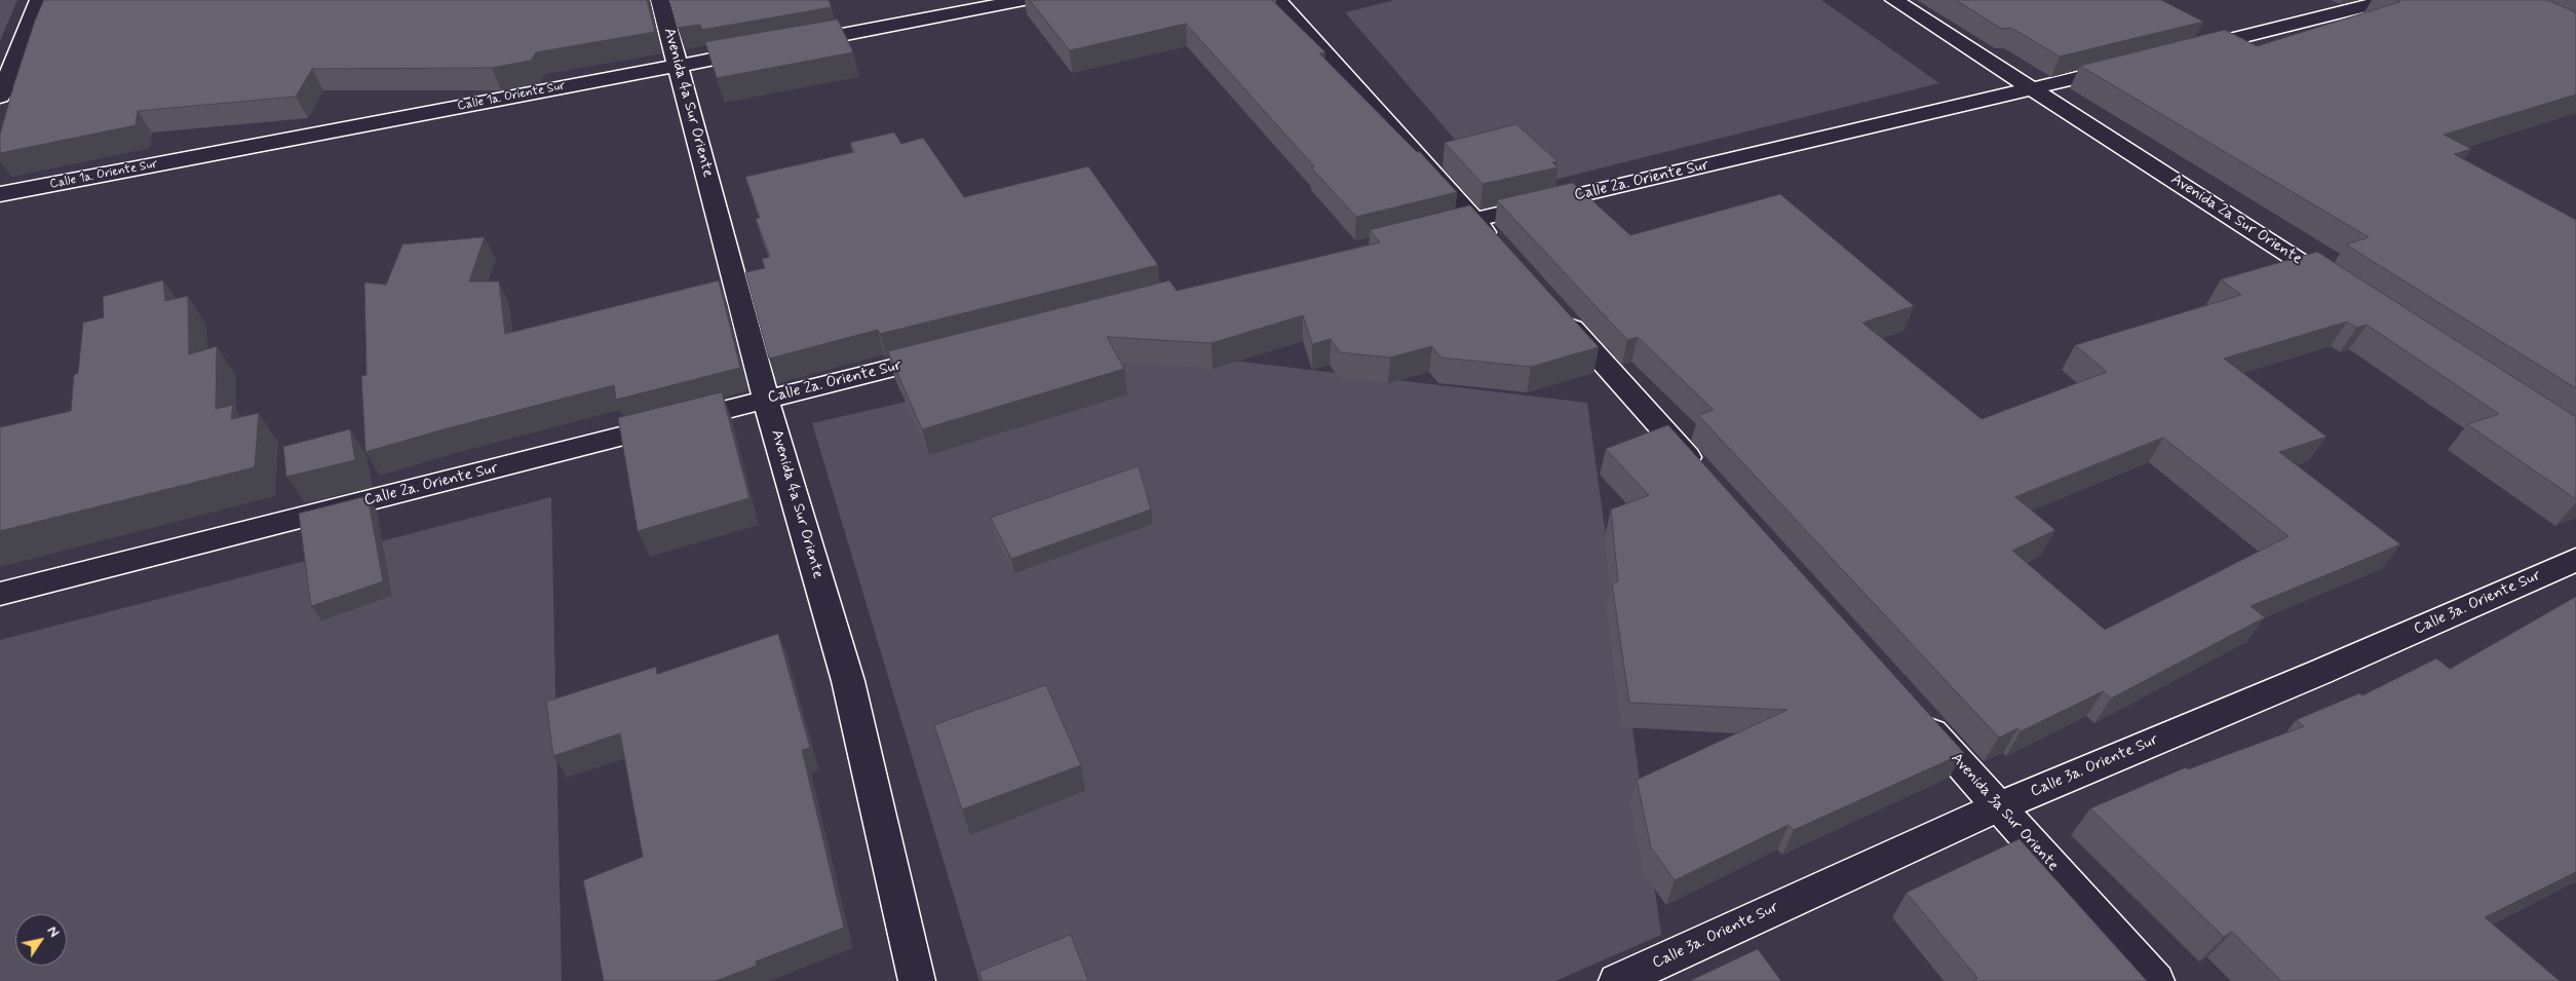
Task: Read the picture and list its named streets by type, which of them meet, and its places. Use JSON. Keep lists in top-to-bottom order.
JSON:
{
  "streets": {
    "street": [
      "Calle 1a. Oriente Sur",
      "Avenida 4a Sur Oriente",
      "Calle 2a. Oriente Sur",
      "Avenida 2a Sur Oriente",
      "Calle 3a. Oriente Sur",
      "Avenida 3a Sur Oriente"
    ]
  },
  "crossings": [
    ["Calle 1a. Oriente Sur", "Avenida 4a Sur Oriente"],
    ["Avenida 4a Sur Oriente", "Calle 2a. Oriente Sur"],
    ["Calle 2a. Oriente Sur", "Avenida 2a Sur Oriente"],
    ["Calle 3a. Oriente Sur", "Avenida 3a Sur Oriente"]
  ],
  "north": "top right"
}
